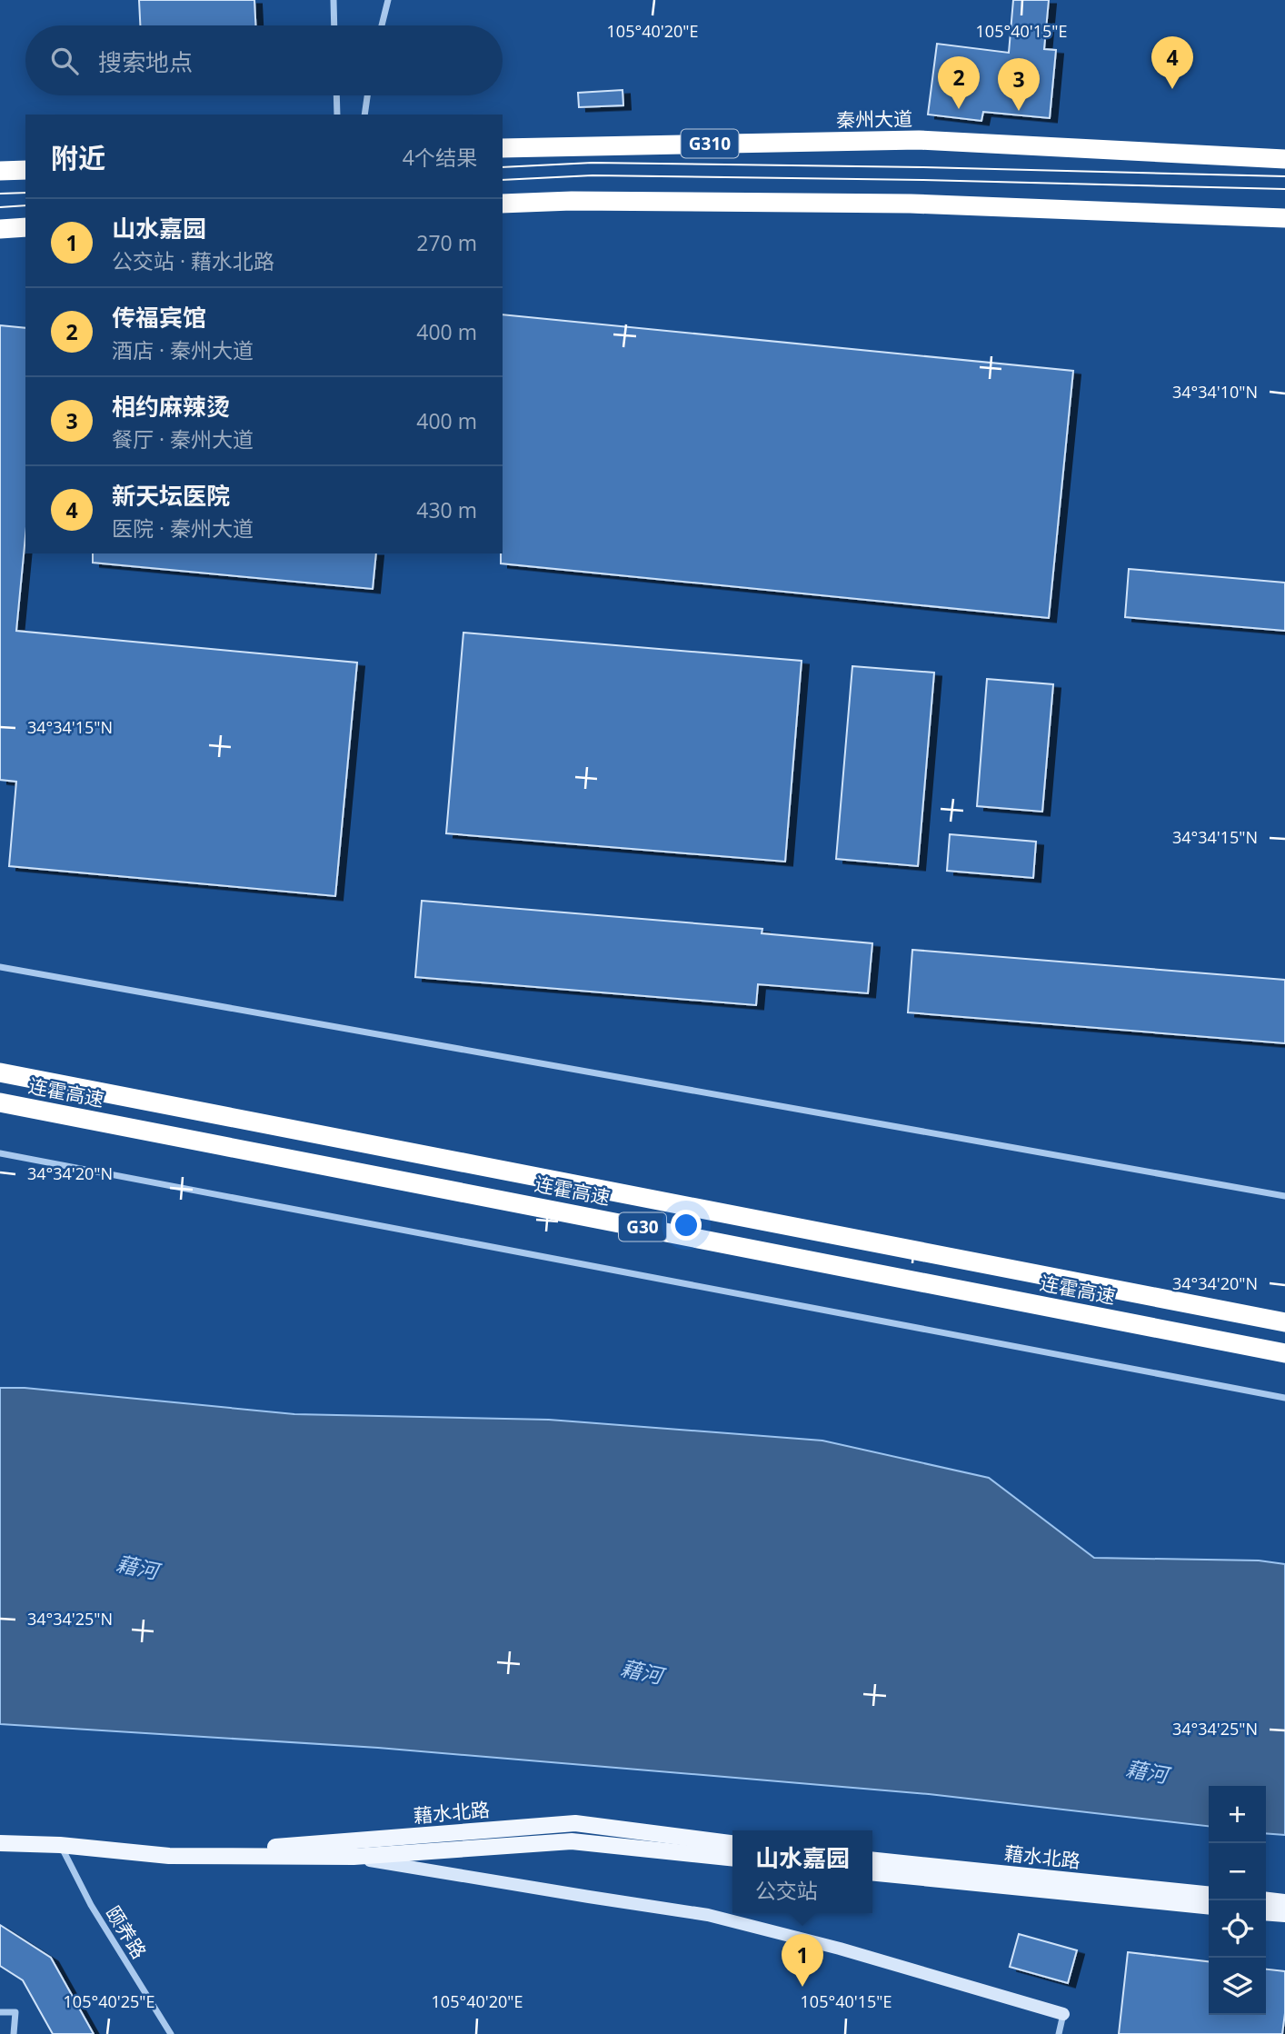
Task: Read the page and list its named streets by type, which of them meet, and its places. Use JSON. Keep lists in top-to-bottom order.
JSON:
{
  "streets": {
    "highway": [
      "秦州大道",
      "G310",
      "连霍高速",
      "G30"
    ],
    "main road": ["藉水北路"],
    "street": ["颐养路"]
  },
  "crossings": [
    ["藉水北路", "颐养路"]
  ],
  "water": ["藉河"],
  "page": {
    "search": "搜索地点",
    "pins": [
      "4",
      "2",
      "3",
      "1"
    ],
    "heading": ["附近", "4个结果"],
    "list": [
      {
        "mark": "1",
        "name": "山水嘉园",
        "note": "公交站 · 藉水北路",
        "value": "270 m"
      },
      {
        "mark": "2",
        "name": "传福宾馆",
        "note": "酒店 · 秦州大道",
        "value": "400 m"
      },
      {
        "mark": "3",
        "name": "相约麻辣烫",
        "note": "餐厅 · 秦州大道",
        "value": "400 m"
      },
      {
        "mark": "4",
        "name": "新天坛医院",
        "note": "医院 · 秦州大道",
        "value": "430 m"
      }
    ],
    "map_buttons": ["+", "−"],
    "popup": ["山水嘉园", "公交站"]
  },
  "coordinates": [
    "105°40'20\"E",
    "105°40'15\"E",
    "34°34'10\"N",
    "34°34'15\"N",
    "34°34'20\"N",
    "34°34'25\"N",
    "105°40'25\"E"
  ]
}
